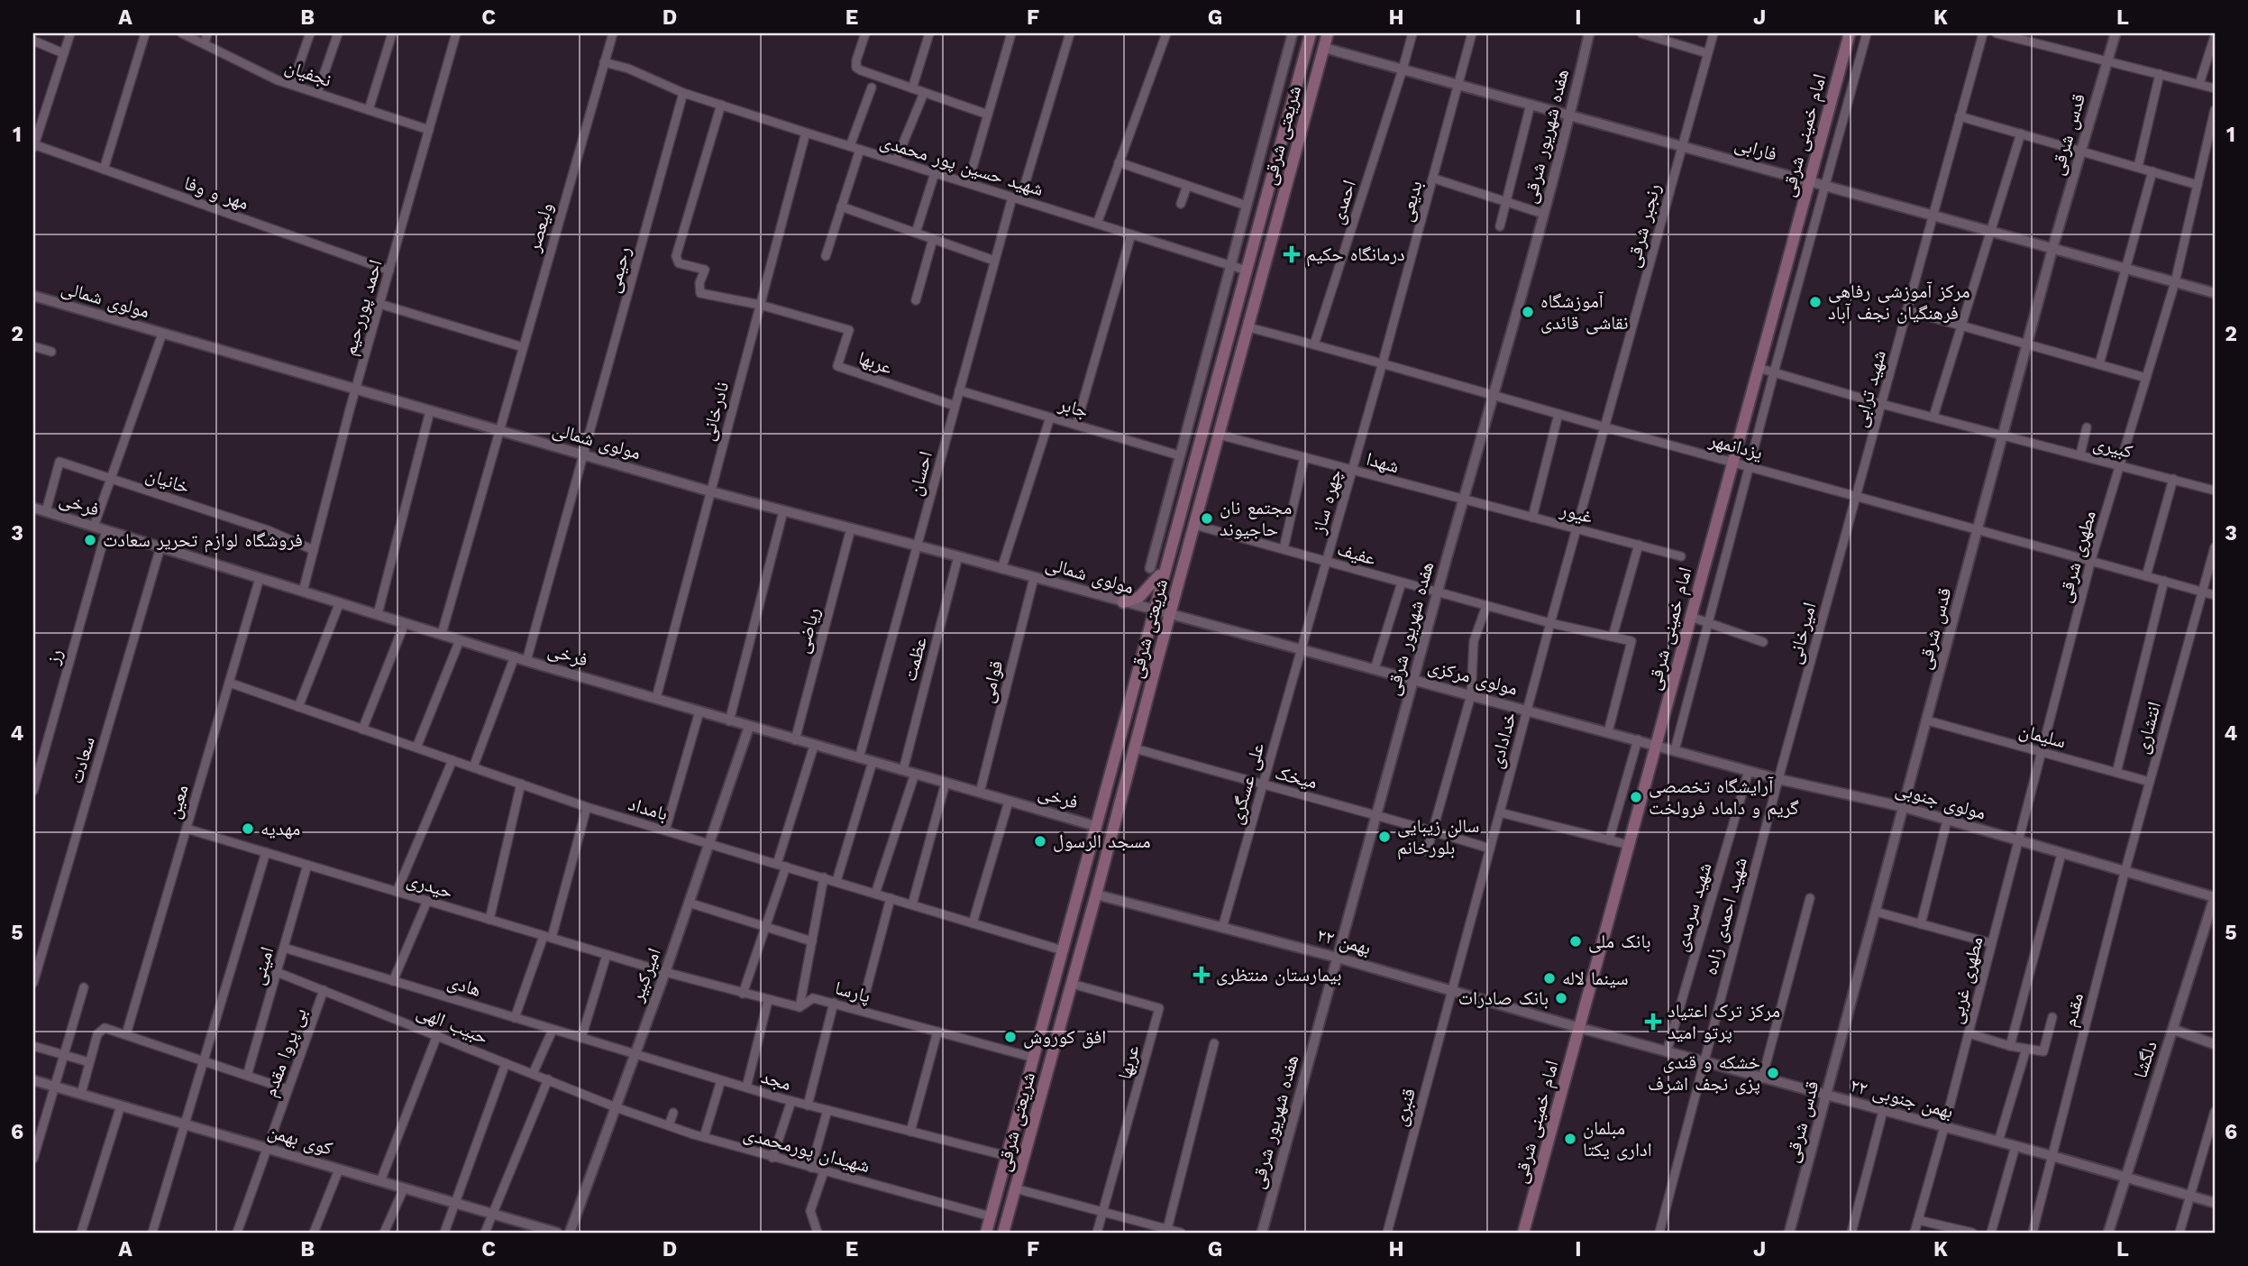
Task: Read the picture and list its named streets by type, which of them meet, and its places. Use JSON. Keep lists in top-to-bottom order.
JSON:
{
  "streets": {
    "main road": ["شریعتی شرقی", "امام خمینی شرقی"],
    "street": [
      "نجفیان",
      "قدس شرقی",
      "هفده شهریور شرقی",
      "فارابی",
      "شهید حسین پور محمدی",
      "مهر و وفا",
      "بدیعی",
      "احمدی",
      "رنجبر شرقی",
      "ولیعصر",
      "رحیمی",
      "مولوی شمالی",
      "احمد پوررحیم",
      "عربها",
      "شهید ترابی",
      "جابر",
      "نادرخانی",
      "یزدانمهر",
      "کبیری",
      "شهدا",
      "احسان",
      "خانیان",
      "چهره ساز",
      "فرخی",
      "غیور",
      "عفیف",
      "مطهری شرقی",
      "ریاضی",
      "امیرخانی",
      "رز",
      "عظمت",
      "مولوی مرکزی",
      "قوامی",
      "انتشاری",
      "سلیمان",
      "خدادادی",
      "سعادت",
      "میخک",
      "علی عسگری",
      "مولوی جنوبی",
      "معین",
      "بامداد",
      "حیدری",
      "شهید سرمدی",
      "شهید احمدی زاده",
      "۲۲ بهمن",
      "امینی",
      "امیرکبیر",
      "مطهری غربی",
      "هادی",
      "پارسا",
      "مقدم",
      "حبیب الهی",
      "بی پروا مقدم",
      "دلگشا",
      "مجد",
      "۲۲ بهمن جنوبی",
      "قنبری",
      "کوی بهمن",
      "شهیدان پورمحمدی"
    ]
  },
  "crossings": [
    ["نجفیان", "احمد پوررحیم"],
    ["قدس شرقی", "فارابی"],
    ["قدس شرقی", "یزدانمهر"],
    ["قدس شرقی", "کبیری"],
    ["قدس شرقی", "سلیمان"],
    ["قدس شرقی", "مولوی جنوبی"],
    ["قدس شرقی", "۲۲ بهمن جنوبی"],
    ["شریعتی شرقی", "فارابی"],
    ["شریعتی شرقی", "شهید حسین پور محمدی"],
    ["شریعتی شرقی", "مولوی شمالی"],
    ["شریعتی شرقی", "عربها"],
    ["شریعتی شرقی", "جابر"],
    ["شریعتی شرقی", "یزدانمهر"],
    ["شریعتی شرقی", "شهدا"],
    ["شریعتی شرقی", "فرخی"],
    ["شریعتی شرقی", "عفیف"],
    ["شریعتی شرقی", "مولوی مرکزی"],
    ["شریعتی شرقی", "میخک"],
    ["شریعتی شرقی", "بامداد"],
    ["شریعتی شرقی", "۲۲ بهمن"],
    ["شریعتی شرقی", "پارسا"],
    ["شریعتی شرقی", "مجد"],
    ["شریعتی شرقی", "شهیدان پورمحمدی"],
    ["امام خمینی شرقی", "فارابی"],
    ["امام خمینی شرقی", "یزدانمهر"],
    ["امام خمینی شرقی", "کبیری"],
    ["امام خمینی شرقی", "مولوی مرکزی"],
    ["امام خمینی شرقی", "مولوی جنوبی"],
    ["امام خمینی شرقی", "۲۲ بهمن"],
    ["امام خمینی شرقی", "۲۲ بهمن جنوبی"],
    ["هفده شهریور شرقی", "فارابی"],
    ["هفده شهریور شرقی", "یزدانمهر"],
    ["هفده شهریور شرقی", "شهدا"],
    ["هفده شهریور شرقی", "غیور"],
    ["هفده شهریور شرقی", "عفیف"],
    ["هفده شهریور شرقی", "مولوی مرکزی"],
    ["هفده شهریور شرقی", "میخک"],
    ["هفده شهریور شرقی", "۲۲ بهمن"],
    ["فارابی", "بدیعی"],
    ["فارابی", "احمدی"],
    ["فارابی", "رنجبر شرقی"],
    ["فارابی", "شهید ترابی"],
    ["فارابی", "مطهری شرقی"],
    ["شهید حسین پور محمدی", "ولیعصر"],
    ["شهید حسین پور محمدی", "رحیمی"],
    ["شهید حسین پور محمدی", "نادرخانی"],
    ["شهید حسین پور محمدی", "احسان"],
    ["مهر و وفا", "احمد پوررحیم"],
    ["بدیعی", "یزدانمهر"],
    ["بدیعی", "چهره ساز"],
    ["احمدی", "یزدانمهر"],
    ["رنجبر شرقی", "یزدانمهر"],
    ["رنجبر شرقی", "خدادادی"],
    ["ولیعصر", "مولوی شمالی"],
    ["ولیعصر", "فرخی"],
    ["رحیمی", "مولوی شمالی"],
    ["رحیمی", "فرخی"],
    ["مولوی شمالی", "احمد پوررحیم"],
    ["مولوی شمالی", "نادرخانی"],
    ["مولوی شمالی", "احسان"],
    ["مولوی شمالی", "ریاضی"],
    ["مولوی شمالی", "عظمت"],
    ["مولوی شمالی", "مولوی مرکزی"],
    ["مولوی شمالی", "قوامی"],
    ["احمد پوررحیم", "خانیان"],
    ["احمد پوررحیم", "فرخی"],
    ["عربها", "نادرخانی"],
    ["عربها", "احسان"],
    ["شهید ترابی", "یزدانمهر"],
    ["شهید ترابی", "کبیری"],
    ["شهید ترابی", "امیرخانی"],
    ["جابر", "احسان"],
    ["نادرخانی", "فرخی"],
    ["یزدانمهر", "چهره ساز"],
    ["یزدانمهر", "مطهری شرقی"],
    ["یزدانمهر", "امیرخانی"],
    ["یزدانمهر", "انتشاری"],
    ["یزدانمهر", "خدادادی"],
    ["کبیری", "مطهری شرقی"],
    ["شهدا", "چهره ساز"],
    ["شهدا", "غیور"],
    ["احسان", "فرخی"],
    ["خانیان", "فرخی"],
    ["چهره ساز", "عفیف"],
    ["چهره ساز", "مولوی مرکزی"],
    ["چهره ساز", "علی عسگری"],
    ["فرخی", "ریاضی"],
    ["فرخی", "رز"],
    ["فرخی", "عظمت"],
    ["فرخی", "قوامی"],
    ["فرخی", "سعادت"],
    ["فرخی", "معین"],
    ["فرخی", "امیرکبیر"],
    ["غیور", "خدادادی"],
    ["عفیف", "مولوی مرکزی"],
    ["عفیف", "خدادادی"],
    ["مطهری شرقی", "سلیمان"],
    ["مطهری شرقی", "مولوی جنوبی"],
    ["مطهری شرقی", "مطهری غربی"],
    ["امیرخانی", "مولوی جنوبی"],
    ["امیرخانی", "شهید احمدی زاده"],
    ["مولوی مرکزی", "خدادادی"],
    ["مولوی مرکزی", "علی عسگری"],
    ["مولوی مرکزی", "مولوی جنوبی"],
    ["انتشاری", "سلیمان"],
    ["انتشاری", "مولوی جنوبی"],
    ["انتشاری", "مقدم"],
    ["خدادادی", "میخک"],
    ["خدادادی", "۲۲ بهمن"],
    ["خدادادی", "قنبری"],
    ["میخک", "علی عسگری"],
    ["علی عسگری", "۲۲ بهمن"],
    ["مولوی جنوبی", "شهید سرمدی"],
    ["مولوی جنوبی", "شهید احمدی زاده"],
    ["مولوی جنوبی", "مطهری غربی"],
    ["مولوی جنوبی", "مقدم"],
    ["مولوی جنوبی", "دلگشا"],
    ["معین", "بامداد"],
    ["معین", "حیدری"],
    ["بامداد", "امیرکبیر"],
    ["حیدری", "امینی"],
    ["حیدری", "امیرکبیر"],
    ["حیدری", "پارسا"],
    ["شهید سرمدی", "۲۲ بهمن جنوبی"],
    ["شهید احمدی زاده", "۲۲ بهمن جنوبی"],
    ["۲۲ بهمن", "۲۲ بهمن جنوبی"],
    ["۲۲ بهمن", "قنبری"],
    ["امینی", "هادی"],
    ["امینی", "حبیب الهی"],
    ["امیرکبیر", "هادی"],
    ["امیرکبیر", "پارسا"],
    ["امیرکبیر", "حبیب الهی"],
    ["امیرکبیر", "مجد"],
    ["امیرکبیر", "شهیدان پورمحمدی"],
    ["مطهری غربی", "۲۲ بهمن جنوبی"],
    ["هادی", "مجد"],
    ["مقدم", "۲۲ بهمن جنوبی"],
    ["حبیب الهی", "بی پروا مقدم"],
    ["حبیب الهی", "شهیدان پورمحمدی"],
    ["بی پروا مقدم", "کوی بهمن"],
    ["دلگشا", "۲۲ بهمن جنوبی"]
  ],
  "places": {
    "health": ["درمانگاه حکیم", "بیمارستان منتظری", "مرکز ترک اعتیاد پرتو امید"],
    "other": [
      "مرکز آموزشی رفاهی فرهنگیان نجف آباد",
      "آموزشگاه نقاشی قائدی",
      "مجتمع نان حاجیوند",
      "فروشگاه لوازم تحریر سعادت",
      "آرایشگاه تخصصی گریم و داماد فرولخت",
      "مهدیه",
      "سالن زیبایی بلورخانم",
      "مسجد الرسول",
      "بانک ملی",
      "سینما لاله",
      "بانک صادرات",
      "افق کوروش",
      "خشکه و قندی پزی نجف اشرف",
      "مبلمان اداری یکتا"
    ]
  },
  "grid": {
    "columns": [
      "A",
      "B",
      "C",
      "D",
      "E",
      "F",
      "G",
      "H",
      "I",
      "J",
      "K",
      "L"
    ],
    "rows": [
      "1",
      "2",
      "3",
      "4",
      "5",
      "6"
    ]
  }
}
